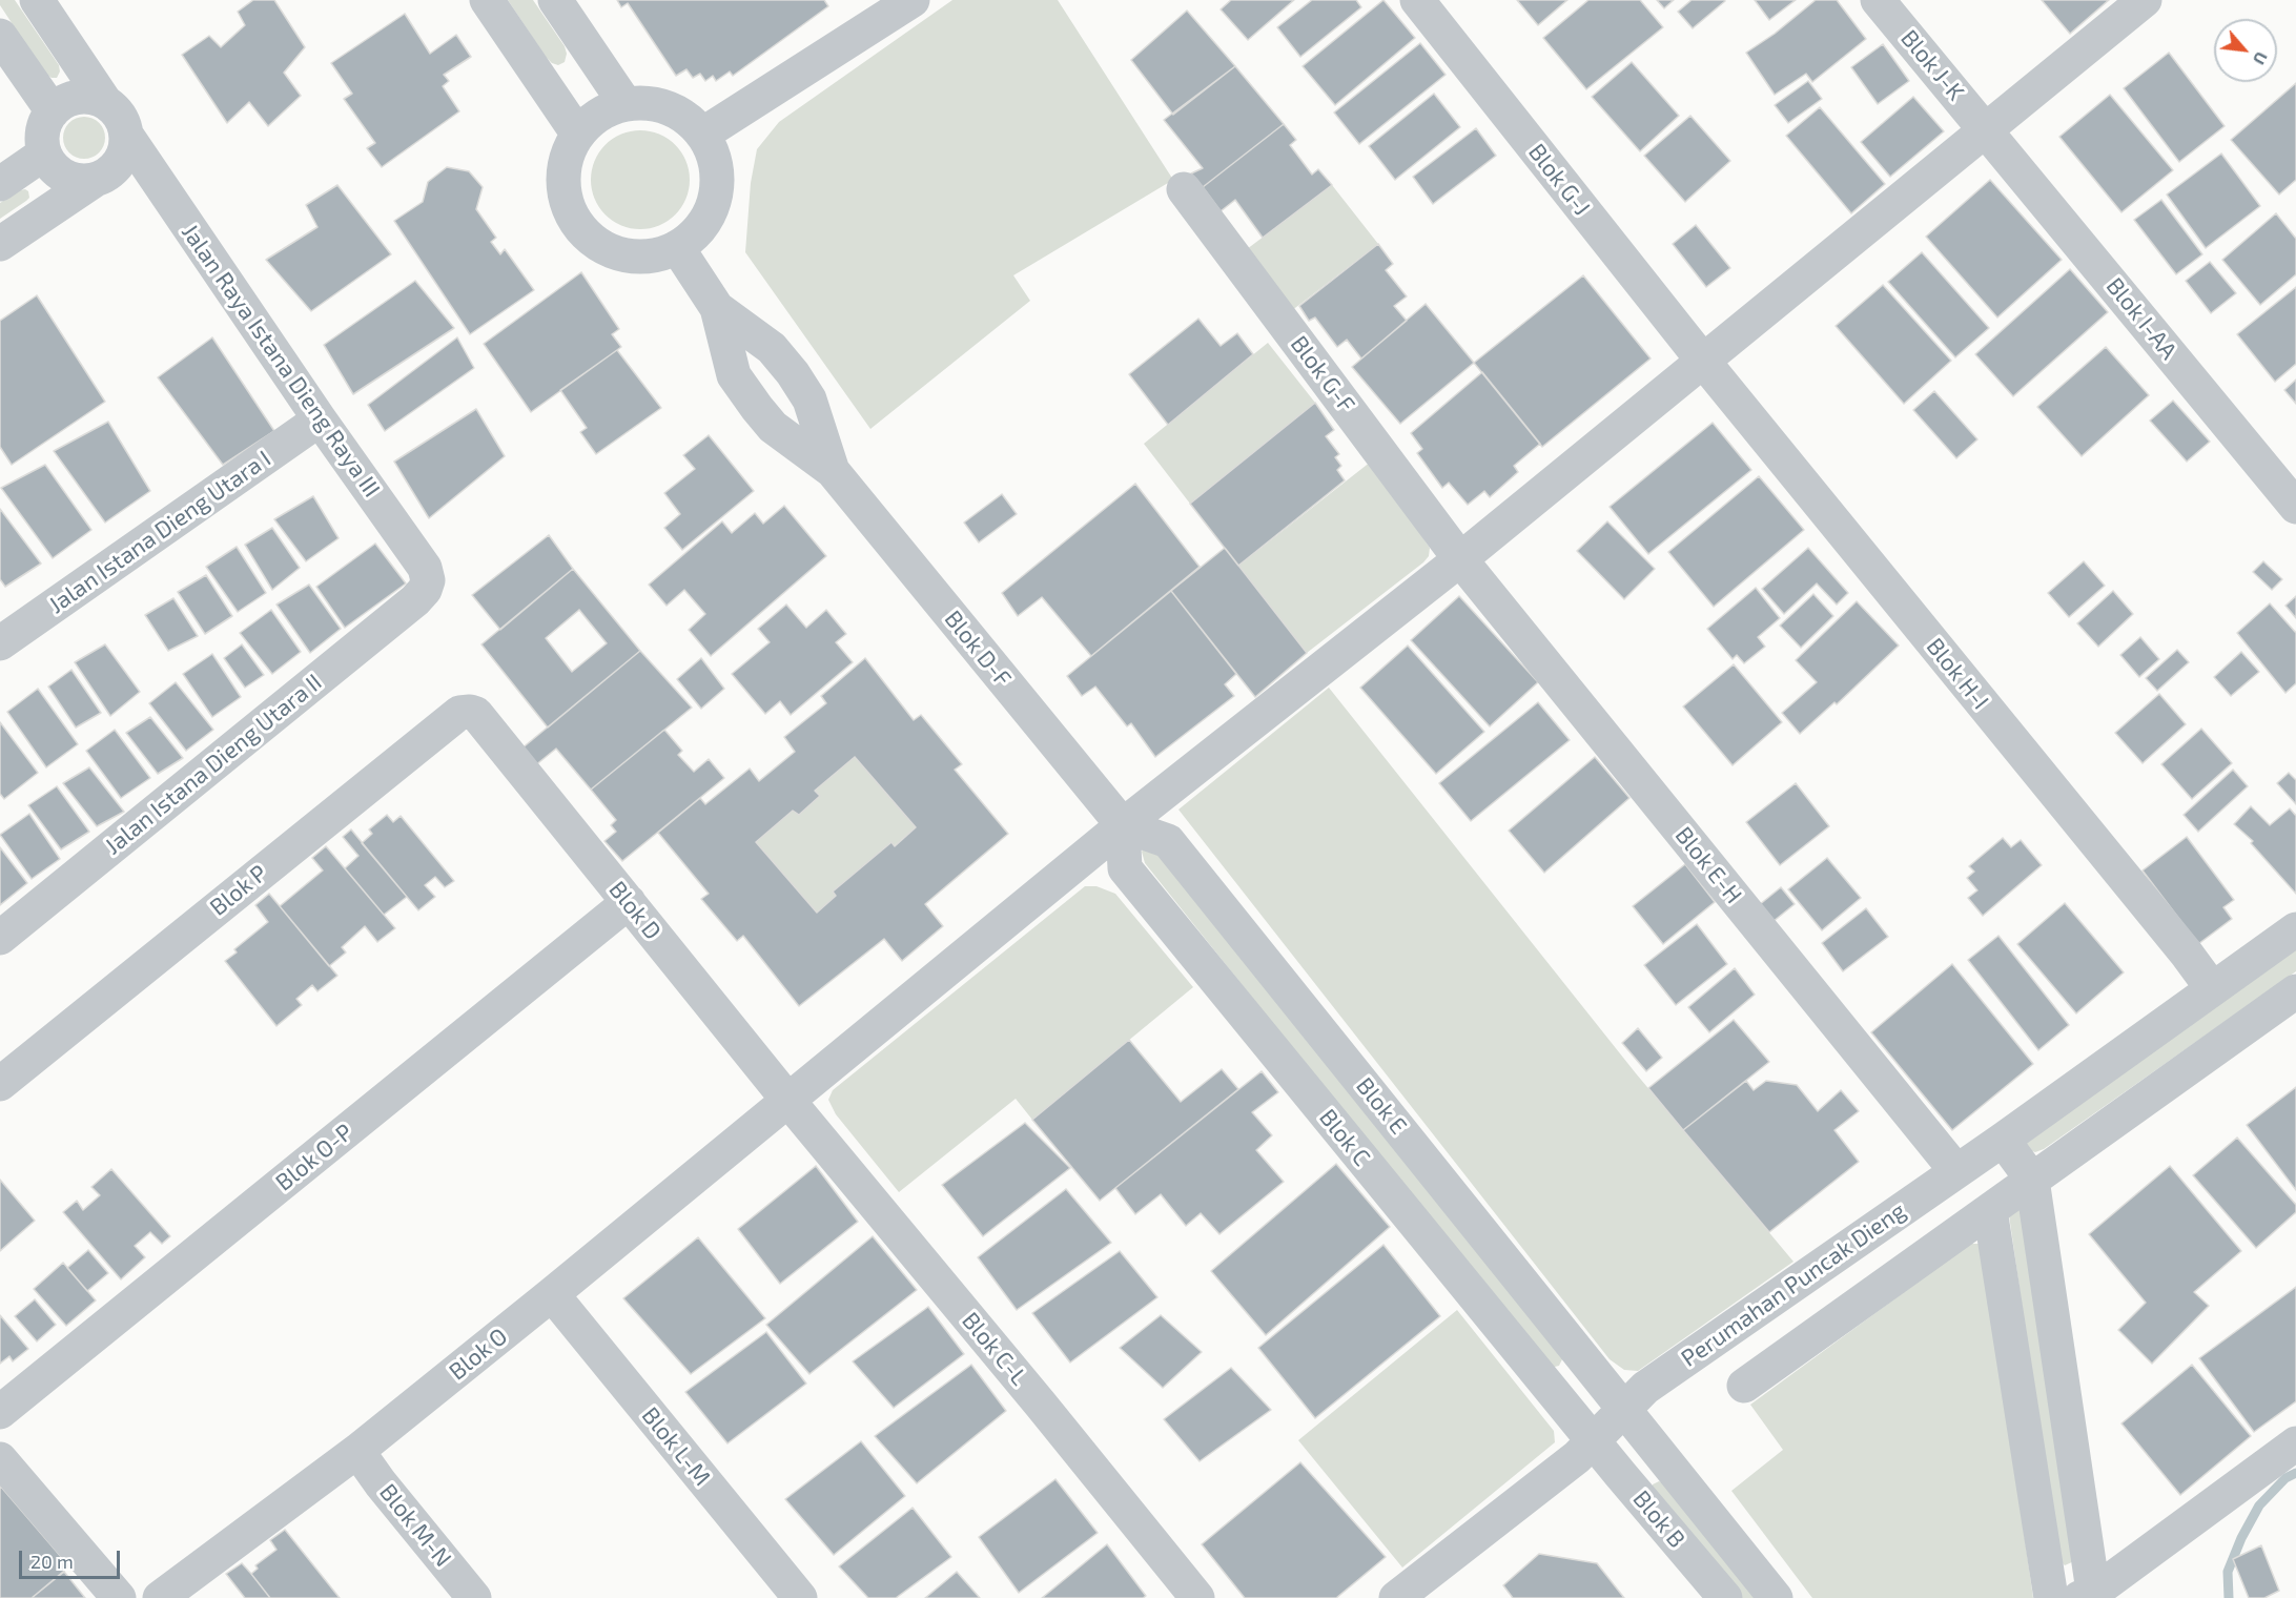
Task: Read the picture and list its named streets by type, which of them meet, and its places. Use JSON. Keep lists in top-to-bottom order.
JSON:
{
  "streets": {
    "street": [
      "Blok J-K",
      "Blok G-J",
      "Blok I-AA",
      "Jalan Raya Istana Dieng Raya III",
      "Blok G-F",
      "Jalan Istana Dieng Utara I",
      "Blok D-F",
      "Blok H-I",
      "Jalan Istana Dieng Utara II",
      "Blok E-H",
      "Blok P",
      "Blok D",
      "Blok E",
      "Blok C",
      "Blok O-P",
      "Perumahan Puncak Dieng",
      "Blok C-L",
      "Blok O",
      "Blok L-M",
      "Blok B",
      "Blok M-N"
    ]
  },
  "crossings": [
    ["Blok J-K", "Blok I-AA"],
    ["Blok J-K", "Blok O"],
    ["Blok G-J", "Blok H-I"],
    ["Blok G-J", "Blok O"],
    ["Blok I-AA", "Blok O"],
    ["Jalan Raya Istana Dieng Raya III", "Jalan Istana Dieng Utara I"],
    ["Jalan Raya Istana Dieng Raya III", "Jalan Istana Dieng Utara II"],
    ["Blok G-F", "Blok E-H"],
    ["Blok G-F", "Blok O"],
    ["Blok D-F", "Blok E"],
    ["Blok D-F", "Blok C"],
    ["Blok D-F", "Blok O"],
    ["Blok H-I", "Perumahan Puncak Dieng"],
    ["Blok H-I", "Blok O"],
    ["Blok E-H", "Perumahan Puncak Dieng"],
    ["Blok E-H", "Blok O"],
    ["Blok P", "Blok D"],
    ["Blok D", "Blok O-P"],
    ["Blok D", "Blok C-L"],
    ["Blok D", "Blok O"],
    ["Blok E", "Blok C"],
    ["Blok E", "Perumahan Puncak Dieng"],
    ["Blok E", "Blok O"],
    ["Blok C", "Perumahan Puncak Dieng"],
    ["Blok C", "Blok O"],
    ["Blok C", "Blok B"],
    ["Perumahan Puncak Dieng", "Blok B"],
    ["Blok C-L", "Blok O"],
    ["Blok O", "Blok L-M"],
    ["Blok O", "Blok M-N"]
  ],
  "scale_bar": "20 m",
  "north": "bottom right"
}
